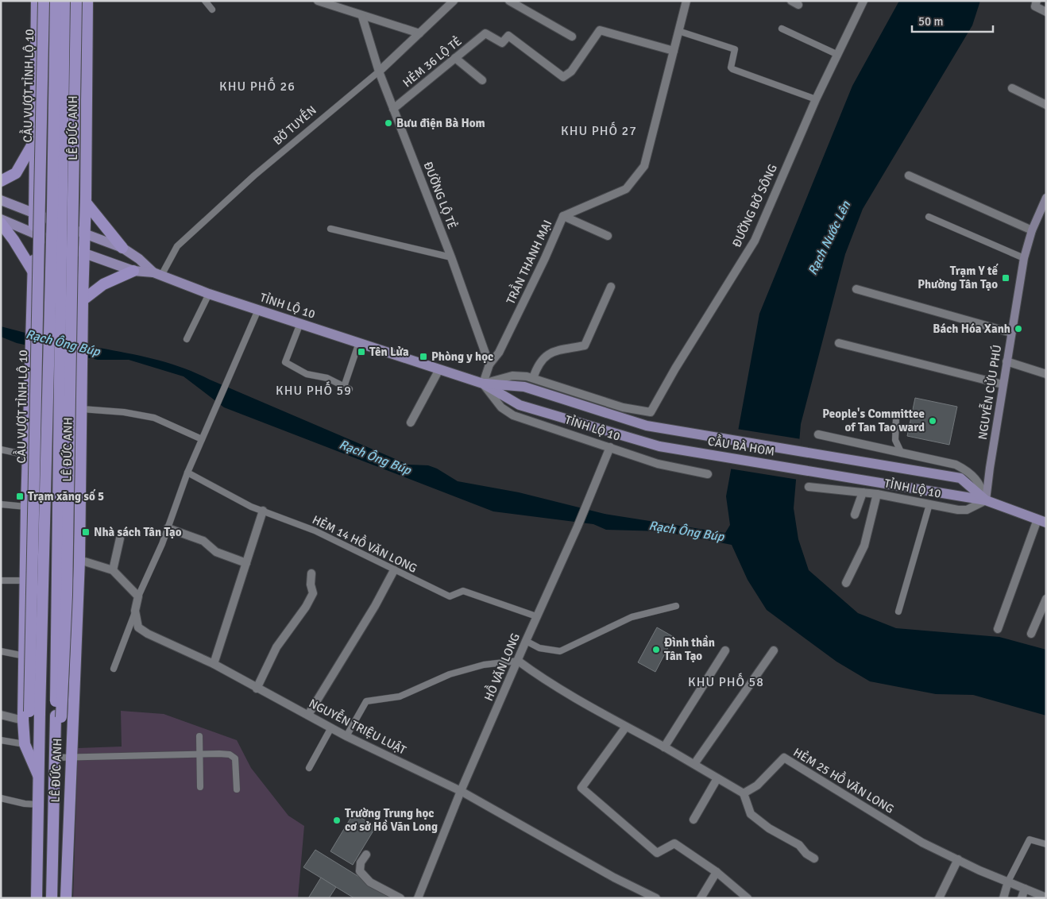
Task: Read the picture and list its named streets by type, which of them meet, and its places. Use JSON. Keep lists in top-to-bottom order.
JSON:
{
  "streets": {
    "highway": ["CẦU VƯỢT TỈNH LỘ 10", "LÊ ĐỨC ANH"],
    "main road": ["TỈNH LỘ 10", "NGUYỄN CỬU PHÚ", "CẦU BÀ HOM"],
    "street": [
      "HẺM 36 LỘ TẺ",
      "BỜ TUYẾN",
      "ĐƯỜNG LỘ TẺ",
      "ĐƯỜNG BỜ SÔNG",
      "TRẦN THANH MẠI",
      "HỒ VĂN LONG",
      "NGUYỄN TRIỆU LUẬT",
      "HẺM 25 HỒ VĂN LONG"
    ],
    "lane": ["HẺM 14 HỒ VĂN LONG"]
  },
  "crossings": [
    ["HẺM 36 LỘ TẺ", "ĐƯỜNG LỘ TẺ"],
    ["HẺM 36 LỘ TẺ", "TRẦN THANH MẠI"],
    ["CẦU VƯỢT TỈNH LỘ 10", "LÊ ĐỨC ANH"],
    ["BỜ TUYẾN", "ĐƯỜNG LỘ TẺ"],
    ["BỜ TUYẾN", "TỈNH LỘ 10"],
    ["LÊ ĐỨC ANH", "TỈNH LỘ 10"],
    ["ĐƯỜNG LỘ TẺ", "TRẦN THANH MẠI"],
    ["TỈNH LỘ 10", "NGUYỄN CỬU PHÚ"],
    ["TỈNH LỘ 10", "CẦU BÀ HOM"],
    ["TỈNH LỘ 10", "HỒ VĂN LONG"],
    ["NGUYỄN CỬU PHÚ", "CẦU BÀ HOM"],
    ["HẺM 14 HỒ VĂN LONG", "HỒ VĂN LONG"],
    ["HỒ VĂN LONG", "NGUYỄN TRIỆU LUẬT"]
  ],
  "districts": [
    "KHU PHỐ 26",
    "KHU PHỐ 27",
    "KHU PHỐ 59",
    "KHU PHỐ 58"
  ],
  "water": ["Rạch Nước Lên", "Rạch Ông Búp"],
  "places": {
    "other": [
      "Bưu điện Bà Hom",
      "Bách Hóa Xanh",
      "People's Committee of Tan Tao ward",
      "Đình thần Tân Tạo",
      "Trường Trung học cơ sở Hồ Văn Long"
    ],
    "transit": [
      "Trạm Y tế Phường Tân Tạo",
      "Tên Lửa",
      "Phòng y học",
      "Trạm xăng số 5",
      "Nhà sách Tân Tạo"
    ]
  },
  "scale_bar": "50 m"
}
